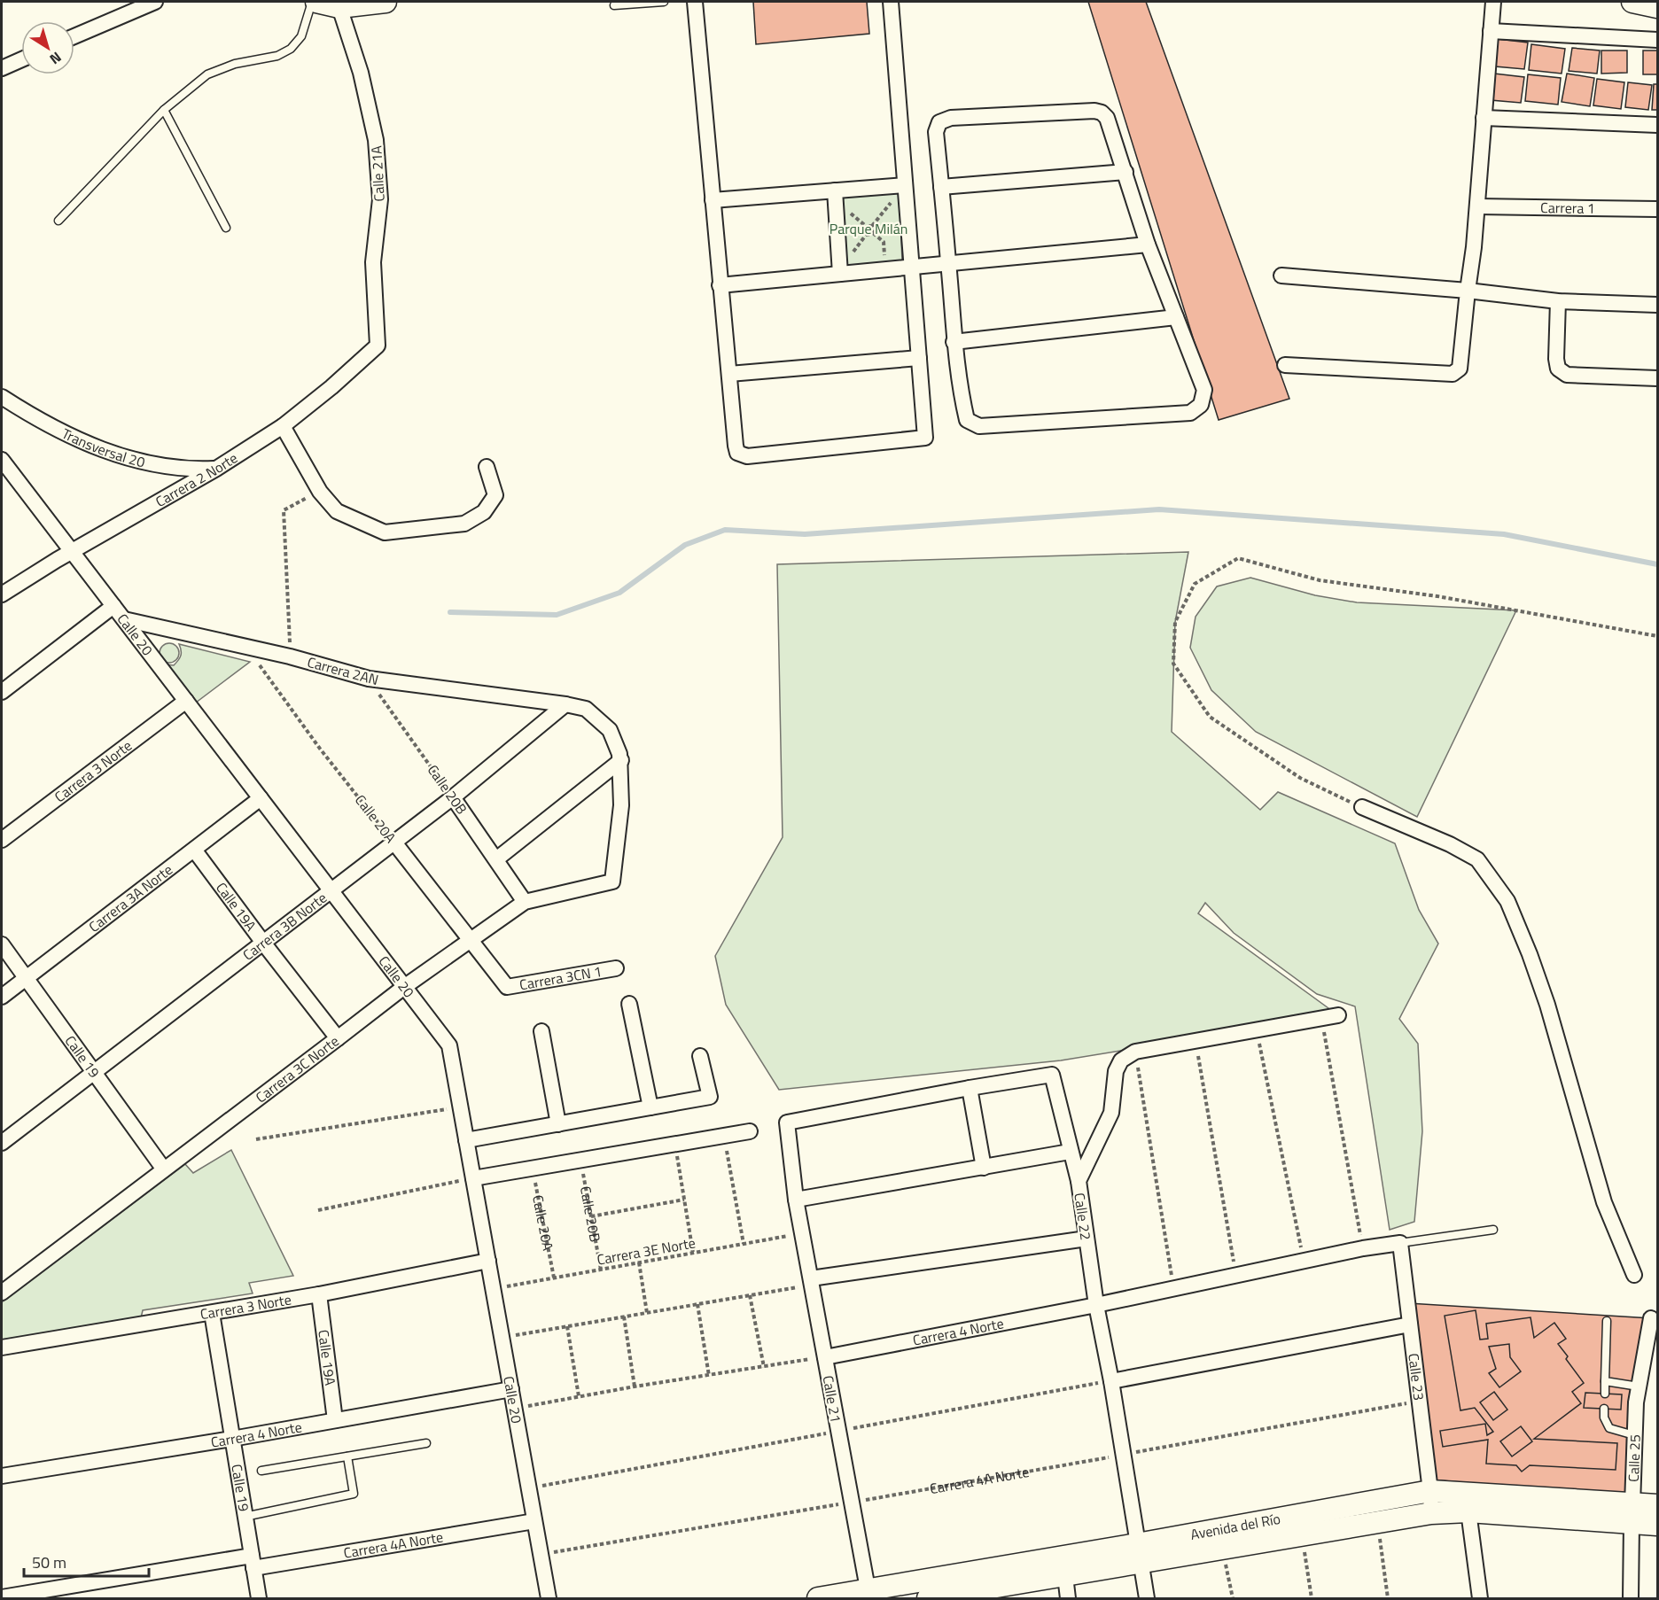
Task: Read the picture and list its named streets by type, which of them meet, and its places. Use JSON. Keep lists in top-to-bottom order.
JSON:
{
  "streets": {
    "street": [
      "Calle 21A",
      "Carrera 1",
      "Transversal 20",
      "Carrera 2 Norte",
      "Calle 20",
      "Carrera 2AN",
      "Carrera 3 Norte",
      "Calle 20B",
      "Calle 20A",
      "Carrera 3A Norte",
      "Calle 19A",
      "Carrera 3B Norte",
      "Carrera 3CN 1",
      "Calle 19",
      "Carrera 3C Norte",
      "Calle 22",
      "Carrera 4 Norte",
      "Calle 23",
      "Calle 21",
      "Calle 25",
      "Carrera 4A Norte",
      "Avenida del Río"
    ],
    "path": ["Carrera 3E Norte"]
  },
  "crossings": [
    ["Calle 21A", "Carrera 2 Norte"],
    ["Transversal 20", "Carrera 2 Norte"],
    ["Carrera 2 Norte", "Calle 20"],
    ["Calle 20", "Carrera 2AN"],
    ["Calle 20", "Carrera 3 Norte"],
    ["Calle 20", "Carrera 3A Norte"],
    ["Calle 20", "Carrera 3B Norte"],
    ["Calle 20", "Carrera 3C Norte"],
    ["Calle 20", "Carrera 3E Norte"],
    ["Calle 20", "Carrera 4 Norte"],
    ["Calle 20", "Carrera 4A Norte"],
    ["Carrera 2AN", "Calle 20B"],
    ["Carrera 2AN", "Calle 20A"],
    ["Carrera 2AN", "Carrera 3B Norte"],
    ["Carrera 2AN", "Carrera 3C Norte"],
    ["Carrera 3 Norte", "Calle 19A"],
    ["Carrera 3 Norte", "Calle 19"],
    ["Calle 20B", "Carrera 3B Norte"],
    ["Calle 20B", "Carrera 3C Norte"],
    ["Calle 20B", "Carrera 3E Norte"],
    ["Calle 20A", "Carrera 3B Norte"],
    ["Calle 20A", "Carrera 3CN 1"],
    ["Calle 20A", "Carrera 3C Norte"],
    ["Calle 20A", "Carrera 3E Norte"],
    ["Carrera 3A Norte", "Calle 19A"],
    ["Carrera 3A Norte", "Calle 19"],
    ["Calle 19A", "Carrera 3B Norte"],
    ["Calle 19A", "Carrera 3C Norte"],
    ["Calle 19A", "Carrera 4 Norte"],
    ["Carrera 3B Norte", "Calle 19"],
    ["Calle 19", "Carrera 3C Norte"],
    ["Calle 19", "Carrera 4 Norte"],
    ["Calle 19", "Carrera 4A Norte"],
    ["Calle 22", "Carrera 4 Norte"],
    ["Calle 22", "Carrera 4A Norte"],
    ["Calle 22", "Avenida del Río"],
    ["Carrera 3E Norte", "Calle 21"],
    ["Carrera 4 Norte", "Calle 23"],
    ["Carrera 4 Norte", "Calle 21"],
    ["Calle 23", "Carrera 4A Norte"],
    ["Calle 23", "Avenida del Río"],
    ["Calle 21", "Carrera 4A Norte"],
    ["Calle 21", "Avenida del Río"],
    ["Calle 25", "Avenida del Río"]
  ],
  "parks": ["Parque Milán"],
  "scale_bar": "50 m",
  "north": "bottom right"
}
